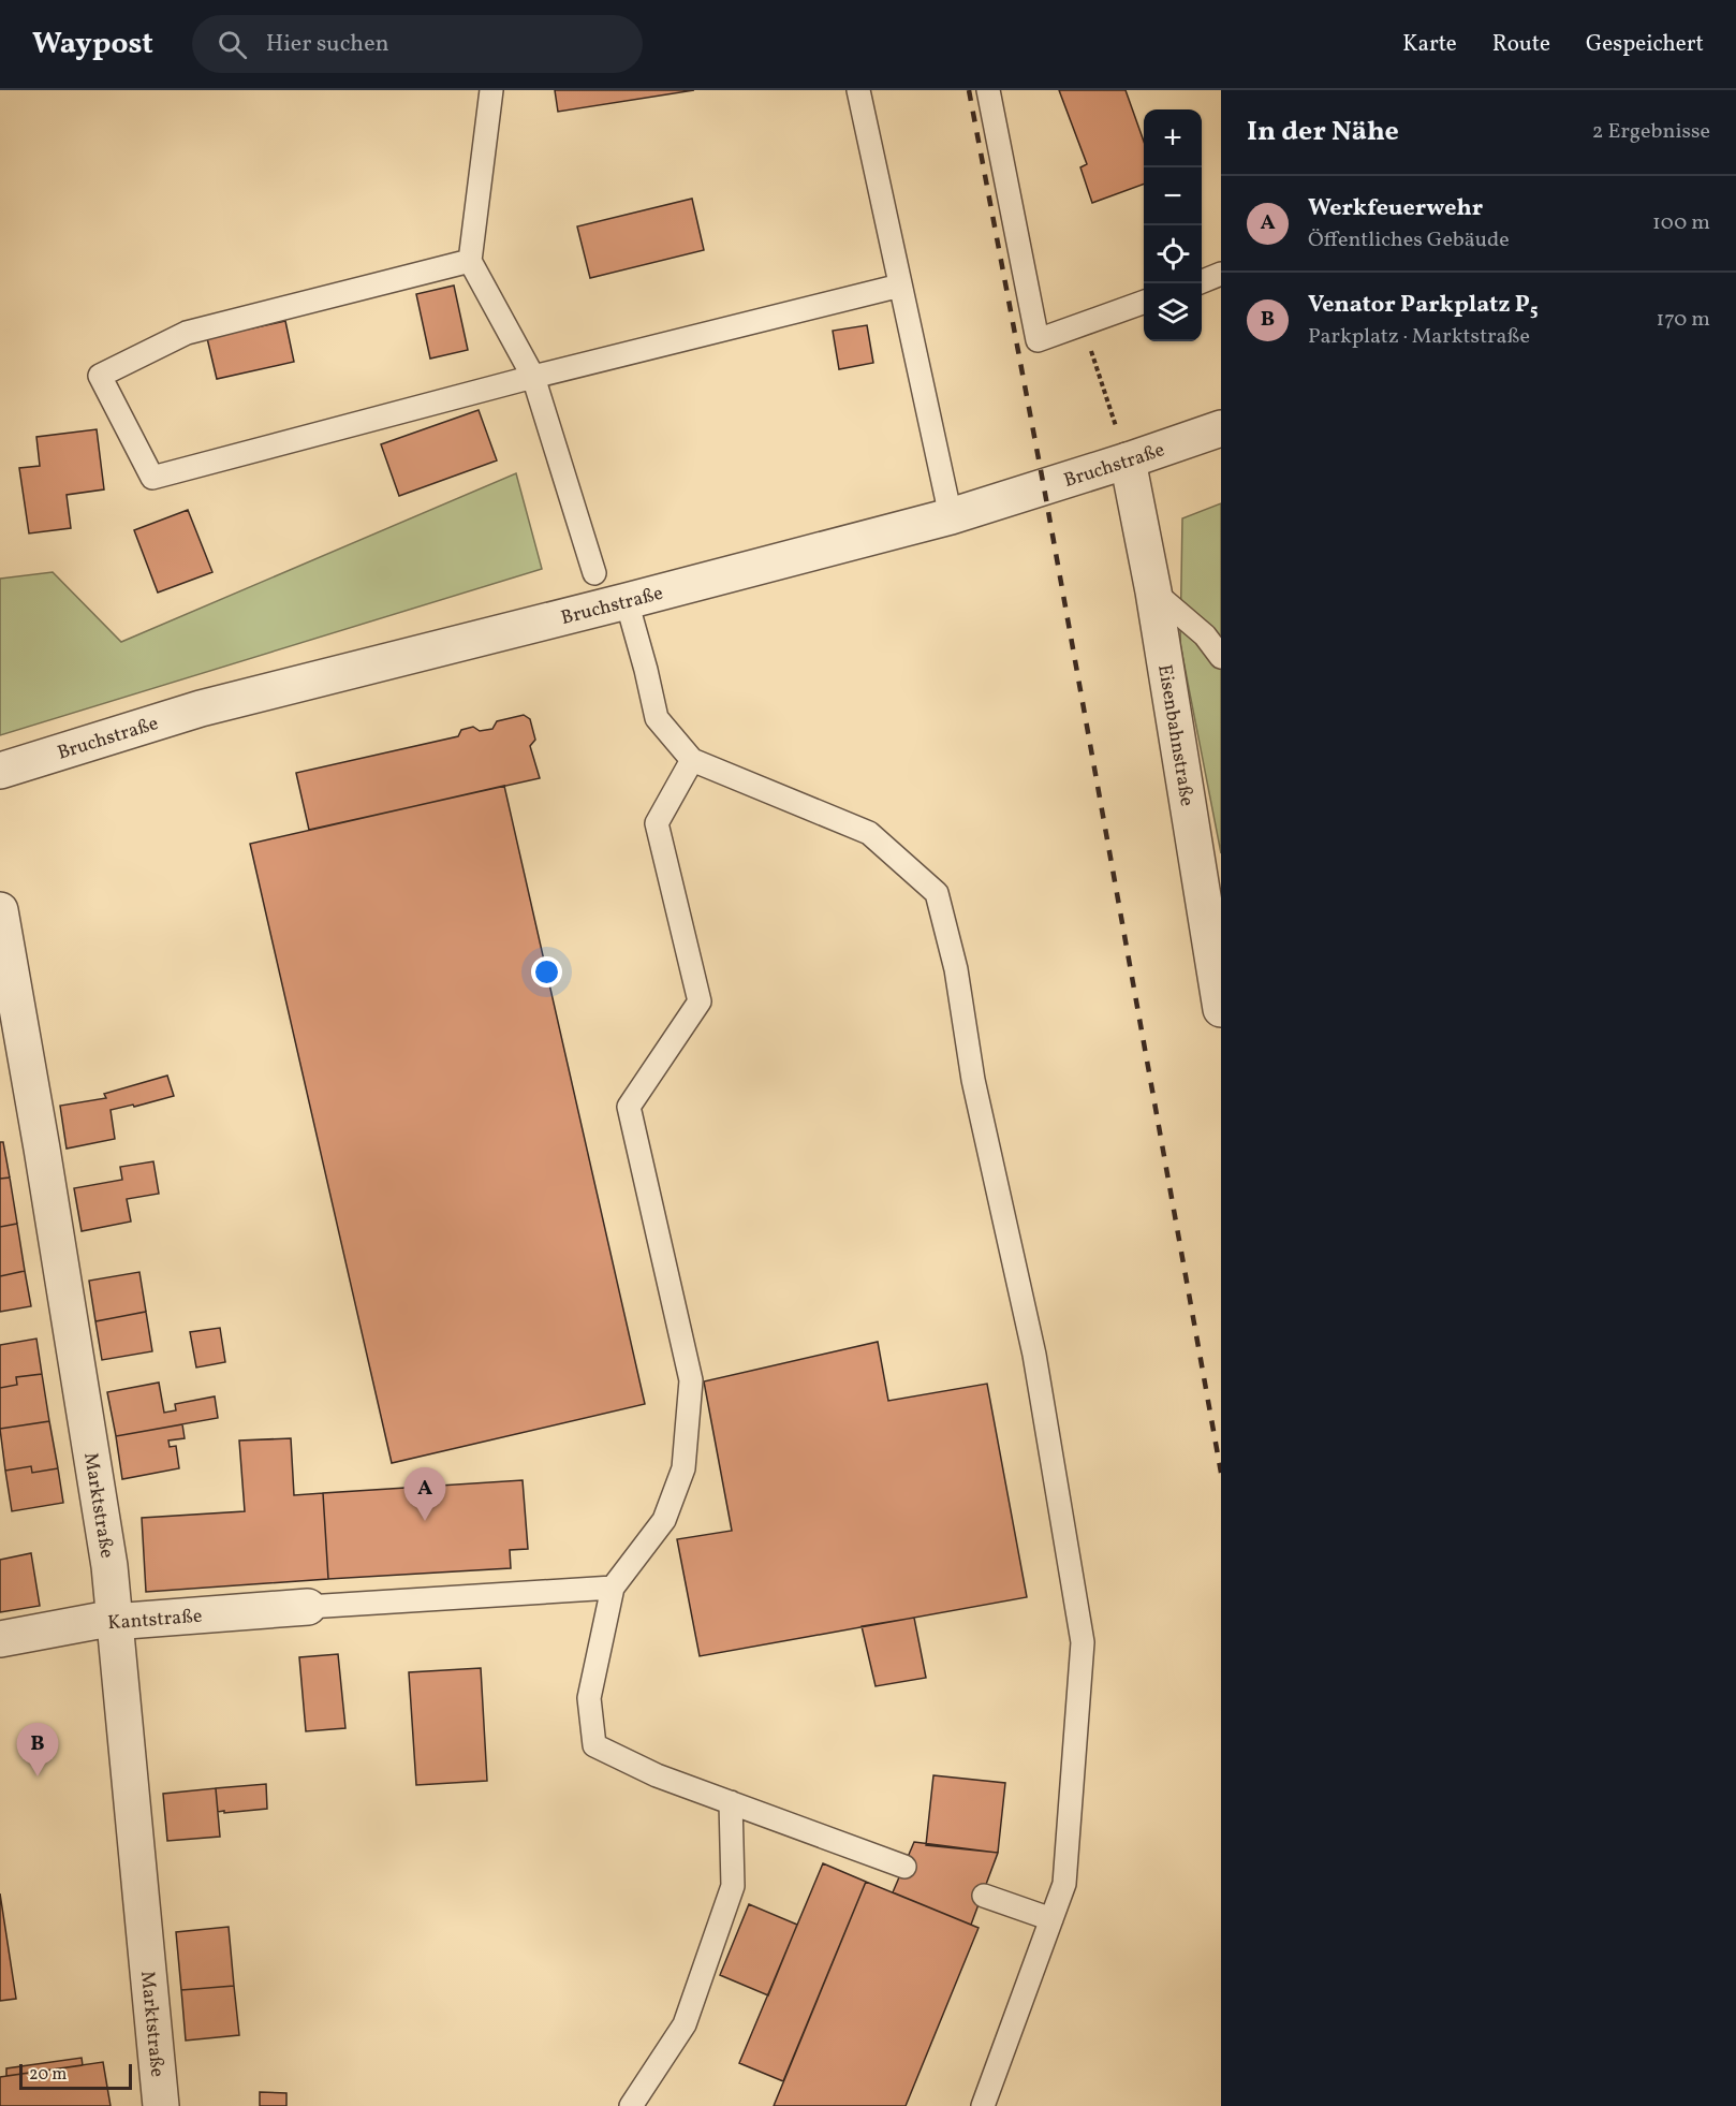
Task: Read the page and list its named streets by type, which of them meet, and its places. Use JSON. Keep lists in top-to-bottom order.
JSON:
{
  "streets": {
    "street": [
      "Bruchstraße",
      "Eisenbahnstraße",
      "Marktstraße",
      "Kantstraße"
    ]
  },
  "crossings": [
    ["Bruchstraße", "Eisenbahnstraße"],
    ["Marktstraße", "Kantstraße"]
  ],
  "scale_bar": "20 m",
  "page": {
    "header": "Waypost",
    "search": "Hier suchen",
    "nav": ["Karte", "Route", "Gespeichert"],
    "heading": ["In der Nähe", "2 Ergebnisse"],
    "map_buttons": ["+", "−"],
    "list": [
      {
        "mark": "A",
        "name": "Werkfeuerwehr",
        "note": "Öffentliches Gebäude",
        "value": "100 m"
      },
      {
        "mark": "B",
        "name": "Venator Parkplatz P₅",
        "note": "Parkplatz · Marktstraße",
        "value": "170 m"
      }
    ],
    "pins": ["A", "B"],
    "scale": "20 m"
  }
}
